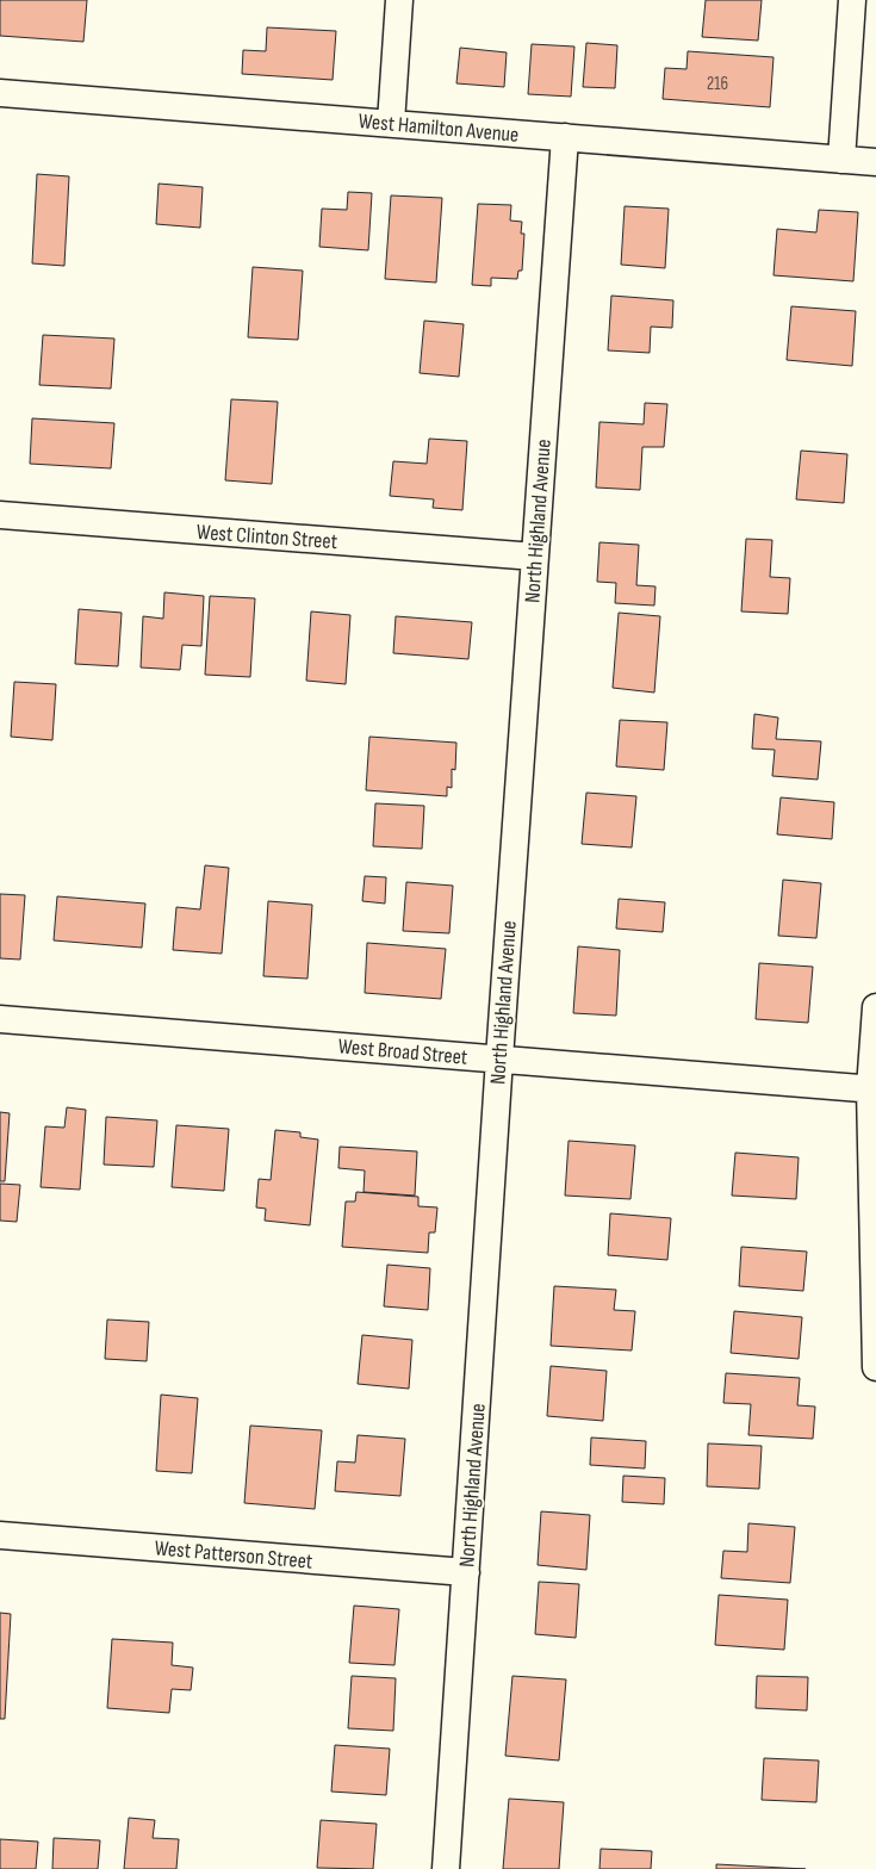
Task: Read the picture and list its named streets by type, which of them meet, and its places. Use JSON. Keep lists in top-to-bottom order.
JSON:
{
  "streets": {
    "street": [
      "West Hamilton Avenue",
      "North Highland Avenue",
      "West Clinton Street",
      "West Broad Street",
      "West Patterson Street"
    ]
  },
  "crossings": [
    ["West Hamilton Avenue", "North Highland Avenue"],
    ["North Highland Avenue", "West Clinton Street"],
    ["North Highland Avenue", "West Broad Street"],
    ["North Highland Avenue", "West Patterson Street"]
  ],
  "house_numbers": ["216"]
}
